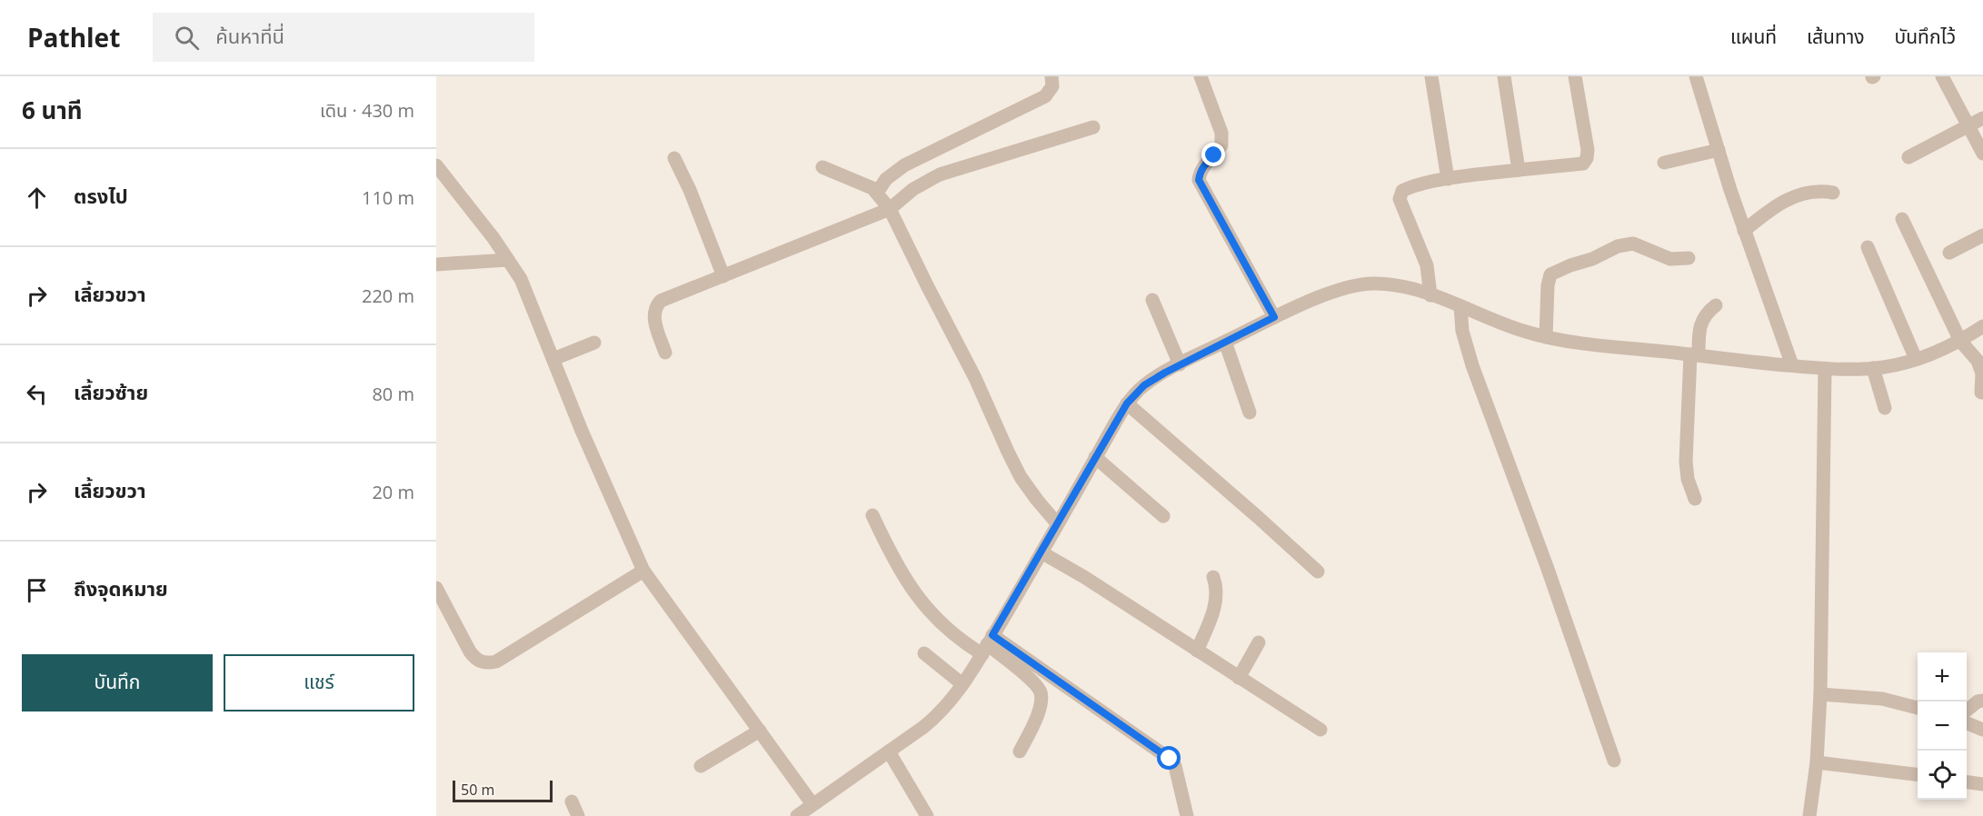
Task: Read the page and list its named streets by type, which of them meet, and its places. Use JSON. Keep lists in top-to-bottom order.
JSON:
{
  "scale_bar": "50 m",
  "page": {
    "header": "Pathlet",
    "search": "ค้นหาที่นี่",
    "nav": ["แผนที่", "เส้นทาง", "บันทึกไว้"],
    "heading": ["6 นาที", "เดิน · 430 m"],
    "list": [
      ["ตรงไป", "110 m"],
      ["เลี้ยวขวา", "220 m"],
      ["เลี้ยวซ้าย", "80 m"],
      ["เลี้ยวขวา", "20 m"],
      "ถึงจุดหมาย"
    ],
    "buttons": ["บันทึก", "แชร์"],
    "map_buttons": ["+", "−"],
    "scale": "50 m"
  }
}
